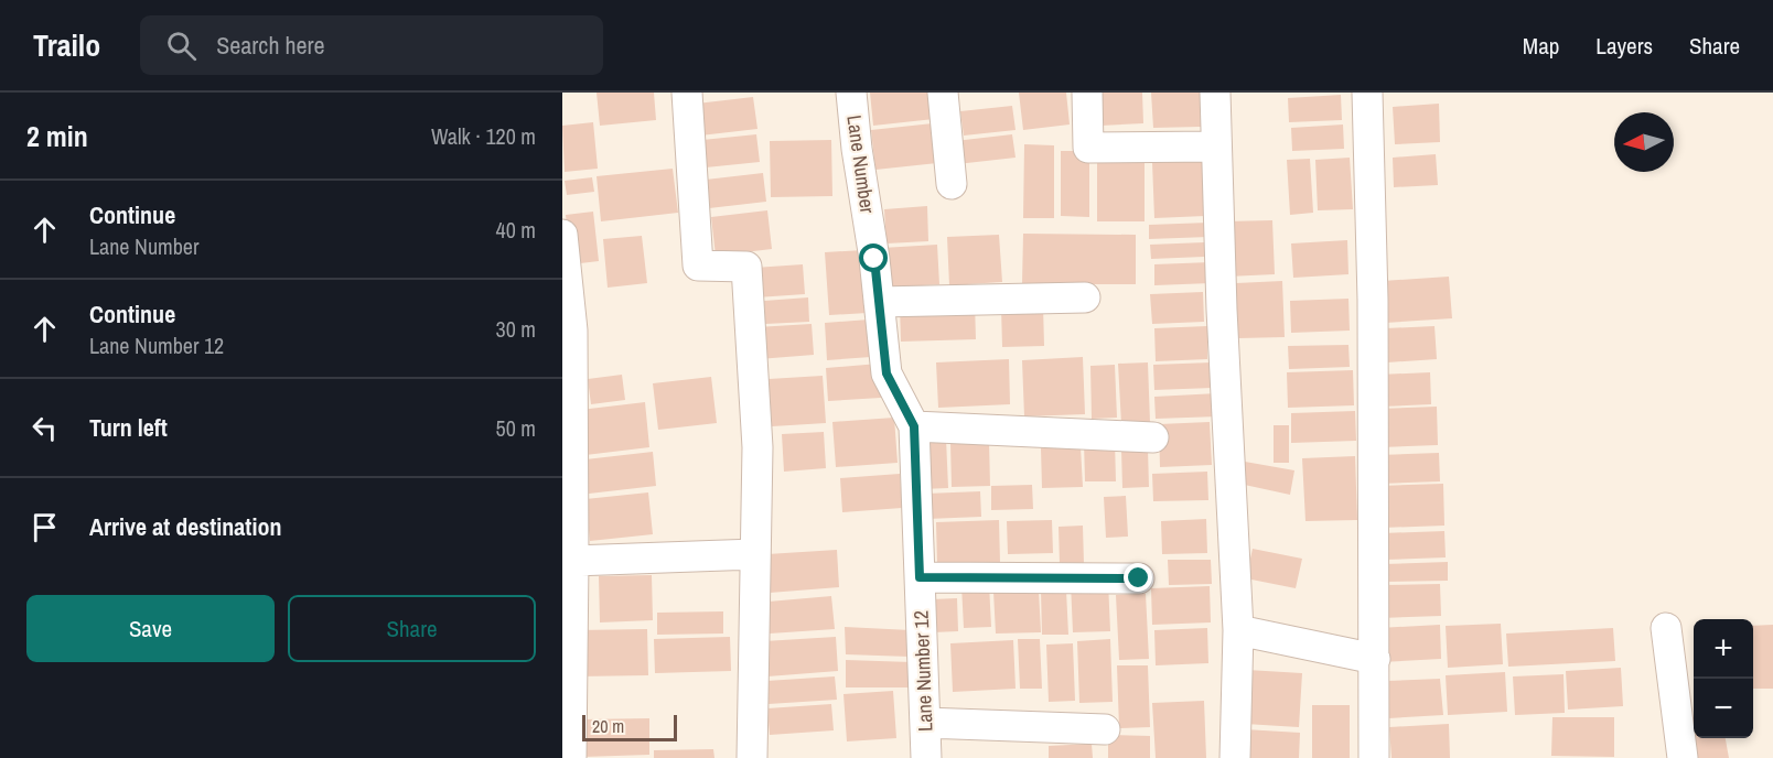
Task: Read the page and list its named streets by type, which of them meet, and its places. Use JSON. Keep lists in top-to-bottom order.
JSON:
{
  "streets": {
    "street": ["Lane Number", "Lane Number 12"]
  },
  "crossings": [
    ["Lane Number", "Lane Number 12"]
  ],
  "scale_bar": "20 m",
  "north": "left",
  "page": {
    "header": "Trailo",
    "search": "Search here",
    "nav": ["Map", "Layers", "Share"],
    "heading": ["2 min", "Walk · 120 m"],
    "list": [
      ["Continue", "Lane Number", "40 m"],
      ["Continue", "Lane Number 12", "30 m"],
      ["Turn left", "50 m"],
      "Arrive at destination"
    ],
    "buttons": ["Save", "Share"],
    "map_buttons": ["+", "−"],
    "scale": "20 m"
  }
}
